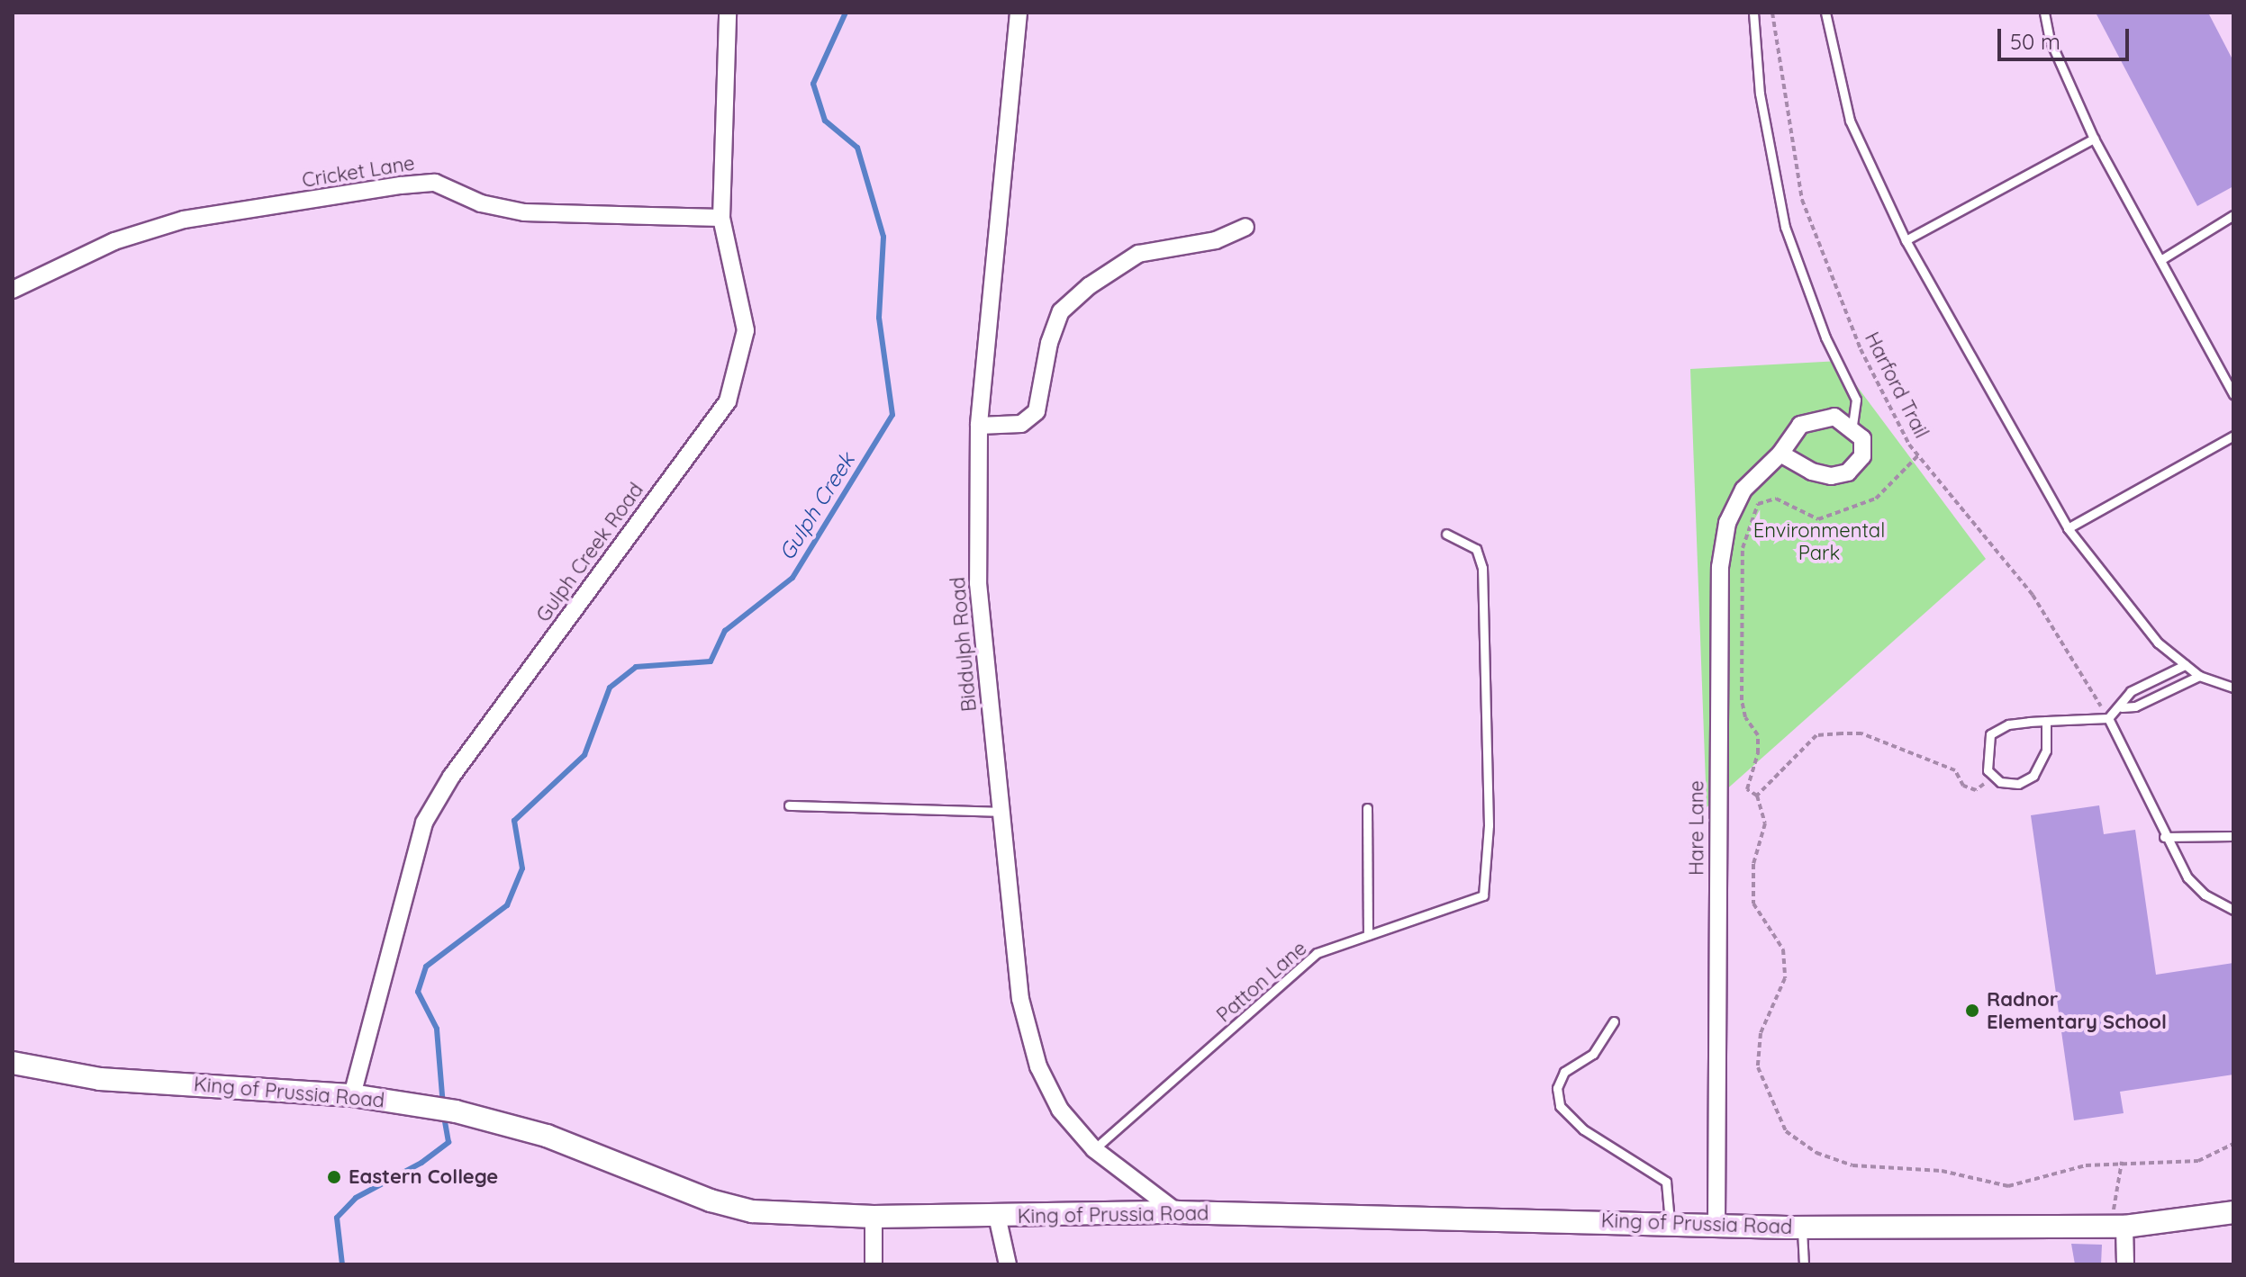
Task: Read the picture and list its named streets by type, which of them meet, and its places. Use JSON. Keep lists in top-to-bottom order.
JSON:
{
  "streets": {
    "street": [
      "Cricket Lane",
      "Gulph Creek Road",
      "Biddulph Road",
      "Hare Lane",
      "King of Prussia Road"
    ],
    "lane": ["Patton Lane"],
    "path": ["Harford Trail"]
  },
  "crossings": [
    ["Cricket Lane", "Gulph Creek Road"],
    ["Gulph Creek Road", "King of Prussia Road"],
    ["Biddulph Road", "Patton Lane"],
    ["Biddulph Road", "King of Prussia Road"],
    ["Hare Lane", "King of Prussia Road"]
  ],
  "water": ["Gulph Creek"],
  "parks": ["Environmental Park"],
  "places": ["Radnor Elementary School", "Eastern College"],
  "scale_bar": "50 m"
}
